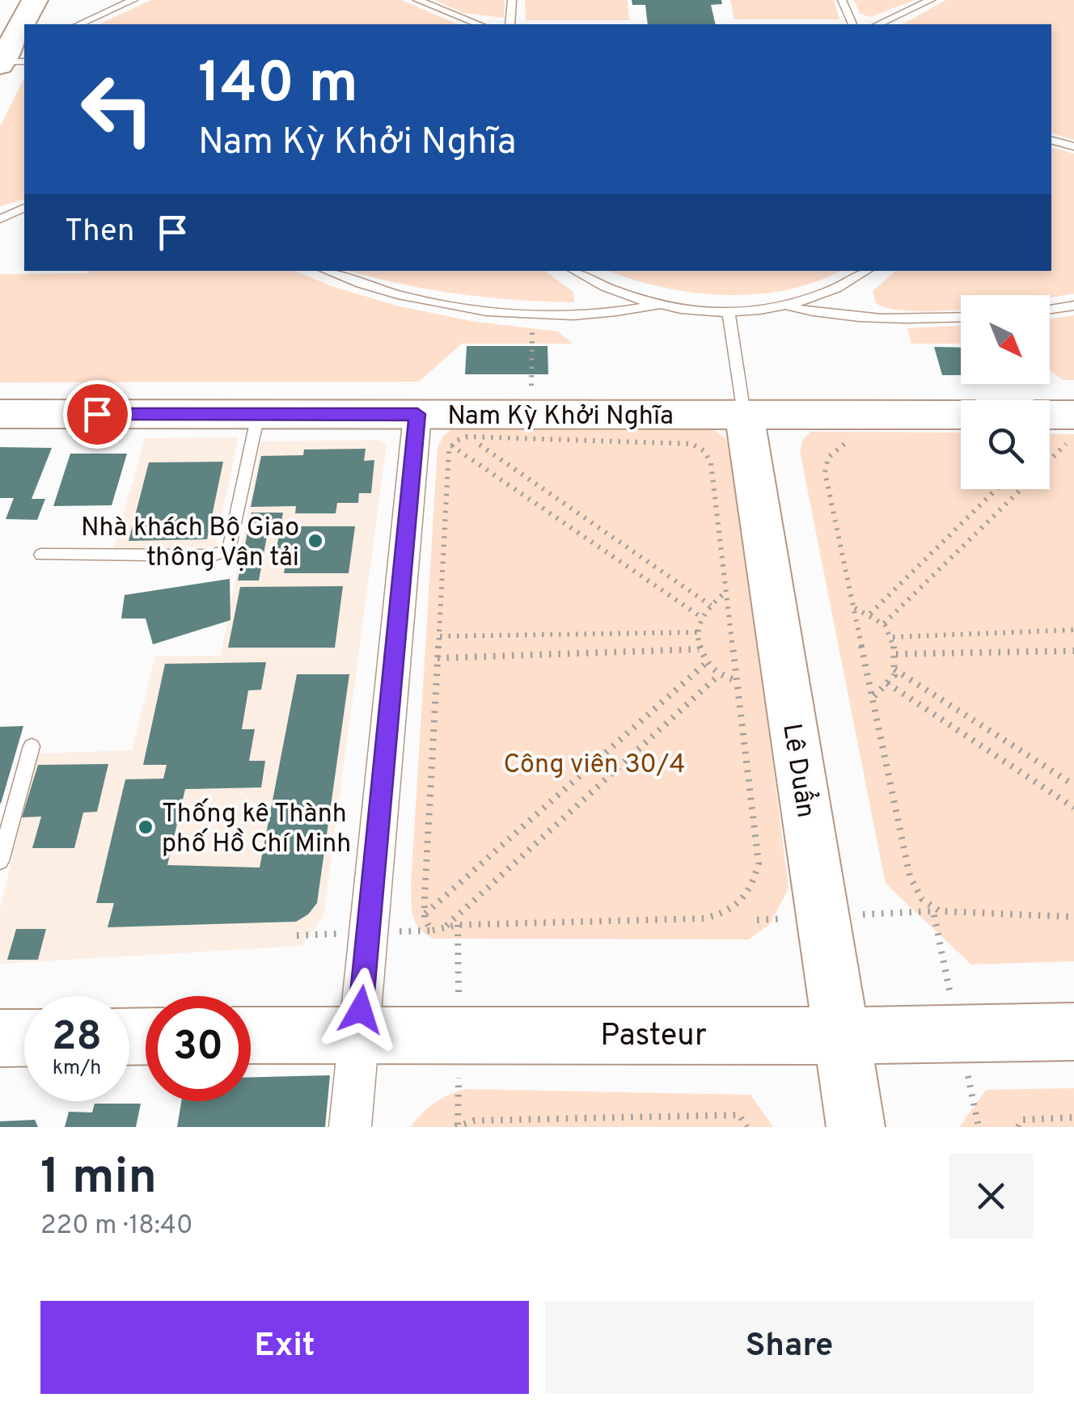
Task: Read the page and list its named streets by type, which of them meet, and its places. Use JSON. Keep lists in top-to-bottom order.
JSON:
{
  "streets": {
    "main road": ["Nam Kỳ Khởi Nghĩa", "Lê Duẩn", "Pasteur"]
  },
  "crossings": [
    ["Nam Kỳ Khởi Nghĩa", "Lê Duẩn"],
    ["Lê Duẩn", "Pasteur"]
  ],
  "parks": ["Công viên 30/4"],
  "places": ["Nhà khách Bộ Giao thông Vận tải", "Thống kê Thành phố Hồ Chí Minh"],
  "north": "bottom right",
  "page": {
    "turn": ["140 m", "Nam Kỳ Khởi Nghĩa"],
    "then": "Then",
    "speed": "28 km/h",
    "limit": "30",
    "heading": ["1 min", "220 m · 18:40"],
    "buttons": ["Exit", "Share"]
  }
}
